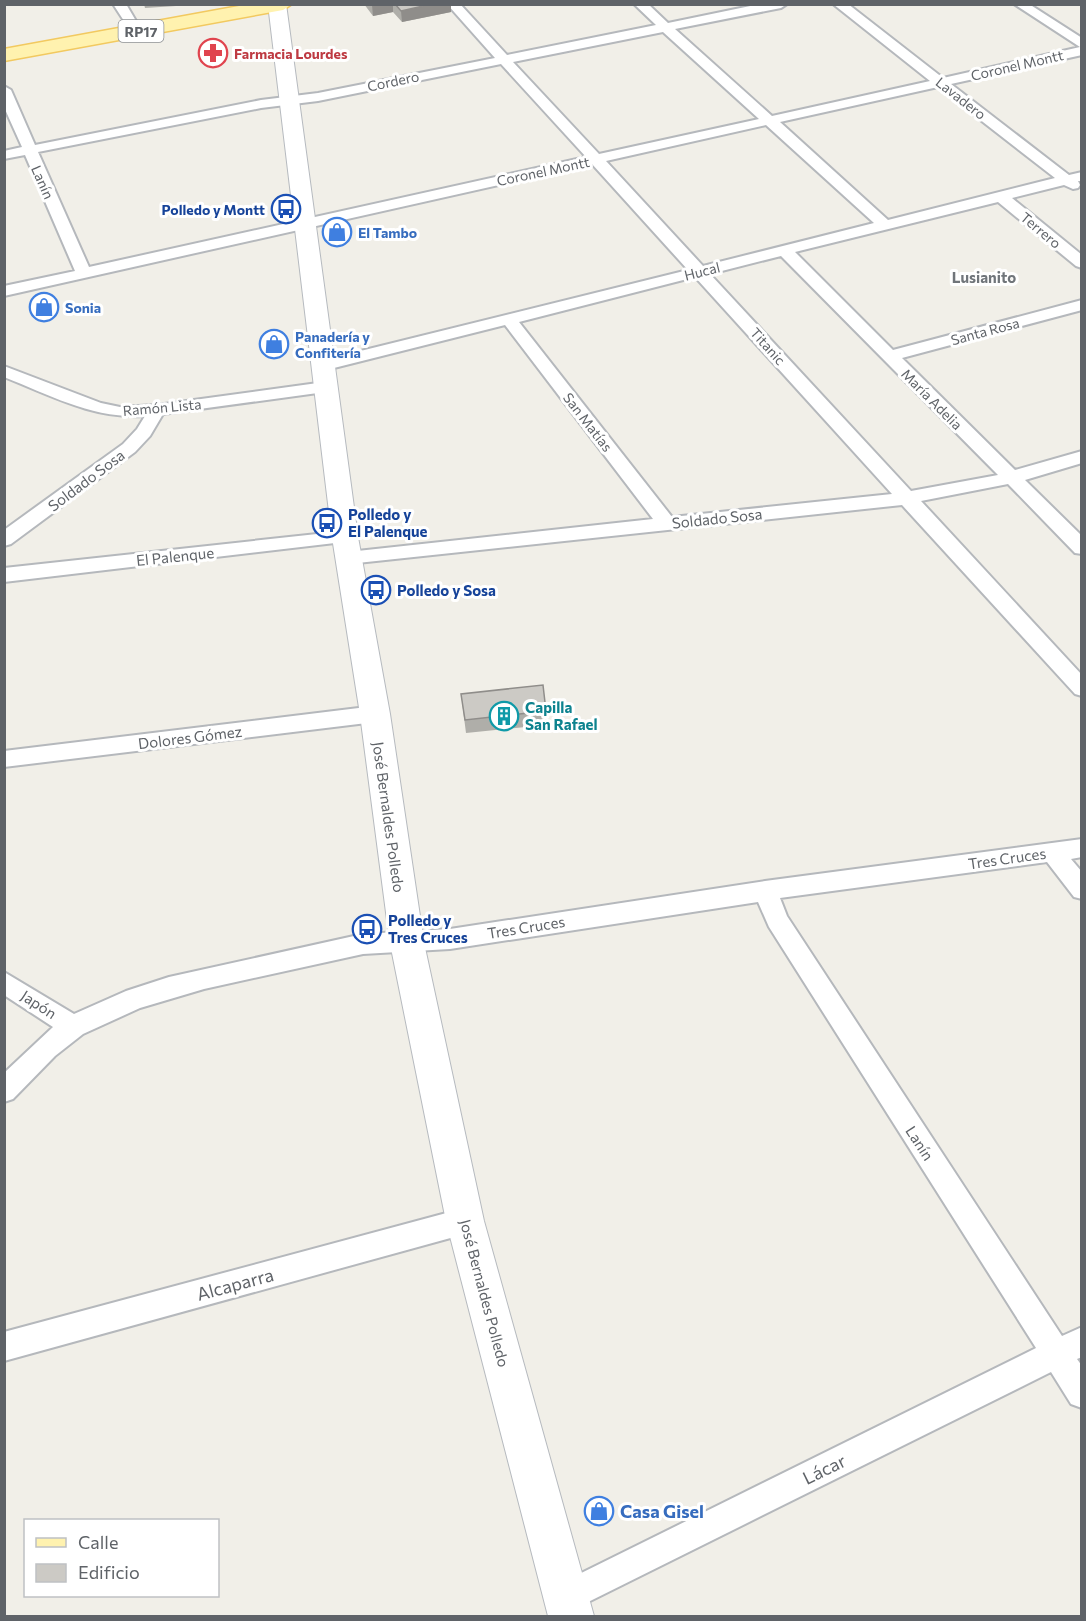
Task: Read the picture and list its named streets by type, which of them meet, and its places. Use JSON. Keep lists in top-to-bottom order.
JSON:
{
  "streets": {
    "main road": ["RP17", "José Bernaldes Polledo"],
    "street": [
      "Coronel Montt",
      "Cordero",
      "Lavadero",
      "Lanín",
      "Terrero",
      "Hucal",
      "Santa Rosa",
      "Titanic",
      "María Adelia",
      "Ramón Lista",
      "San Matías",
      "Soldado Sosa",
      "El Palenque",
      "Dolores Gómez",
      "Tres Cruces",
      "Japón",
      "Alcaparra",
      "Lácar"
    ]
  },
  "crossings": [
    ["RP17", "José Bernaldes Polledo"],
    ["Coronel Montt", "Lavadero"],
    ["Coronel Montt", "Lanín"],
    ["Coronel Montt", "Titanic"],
    ["Coronel Montt", "José Bernaldes Polledo"],
    ["Cordero", "Lanín"],
    ["Cordero", "Titanic"],
    ["Cordero", "José Bernaldes Polledo"],
    ["Lavadero", "Hucal"],
    ["Lanín", "Tres Cruces"],
    ["Lanín", "Lácar"],
    ["Terrero", "Hucal"],
    ["Hucal", "Titanic"],
    ["Hucal", "María Adelia"],
    ["Hucal", "Ramón Lista"],
    ["Hucal", "San Matías"],
    ["Hucal", "José Bernaldes Polledo"],
    ["Santa Rosa", "María Adelia"],
    ["Titanic", "Soldado Sosa"],
    ["María Adelia", "Soldado Sosa"],
    ["Ramón Lista", "Soldado Sosa"],
    ["Ramón Lista", "José Bernaldes Polledo"],
    ["San Matías", "Soldado Sosa"],
    ["Soldado Sosa", "El Palenque"],
    ["Soldado Sosa", "José Bernaldes Polledo"],
    ["El Palenque", "José Bernaldes Polledo"],
    ["Dolores Gómez", "José Bernaldes Polledo"],
    ["José Bernaldes Polledo", "Tres Cruces"],
    ["José Bernaldes Polledo", "Alcaparra"],
    ["José Bernaldes Polledo", "Lácar"],
    ["Tres Cruces", "Japón"]
  ],
  "districts": ["Lusianito"],
  "places": {
    "pharmacy": ["Farmacia Lourdes"],
    "bus stop": [
      "Polledo y Montt",
      "Polledo y El Palenque",
      "Polledo y Sosa",
      "Polledo y Tres Cruces"
    ],
    "shop": [
      "El Tambo",
      "Sonia",
      "Panadería y Confitería",
      "Casa Gisel"
    ],
    "building": ["Capilla San Rafael"]
  },
  "legend": ["Calle", "Edificio"]
}
